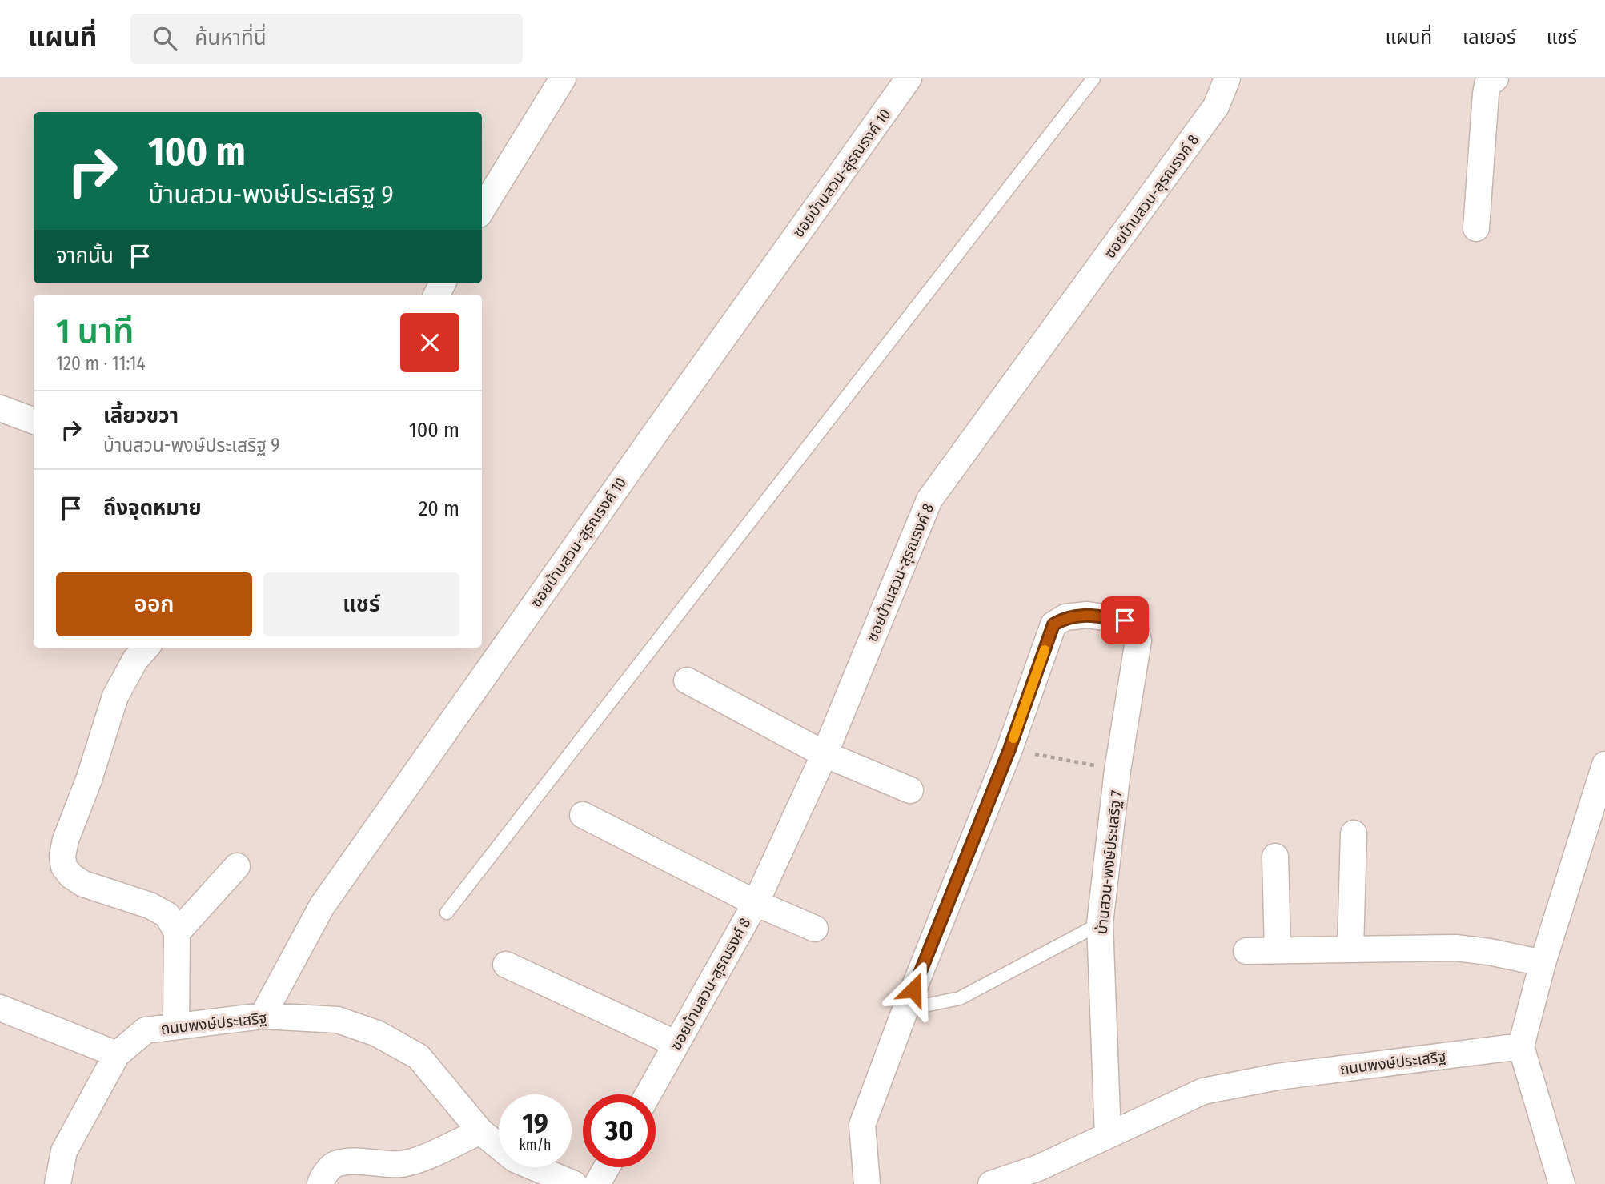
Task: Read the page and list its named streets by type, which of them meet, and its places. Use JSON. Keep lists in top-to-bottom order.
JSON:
{
  "streets": {
    "street": [
      "ซอยบ้านสวน-สุรณรงค์ 10",
      "ซอยบ้านสวน-สุรณรงค์ 8",
      "บ้านสวน-พงษ์ประเสริฐ 7",
      "ถนนพงษ์ประเสริฐ"
    ]
  },
  "crossings": [
    ["ซอยบ้านสวน-สุรณรงค์ 10", "ถนนพงษ์ประเสริฐ"],
    ["บ้านสวน-พงษ์ประเสริฐ 7", "ถนนพงษ์ประเสริฐ"]
  ],
  "page": {
    "header": "แผนที่",
    "search": "ค้นหาที่นี่",
    "nav": ["แผนที่", "เลเยอร์", "แชร์"],
    "turn": ["100 m", "บ้านสวน-พงษ์ประเสริฐ 9"],
    "then": "จากนั้น",
    "heading": ["1 นาที", "120 m · 11:14"],
    "list": [
      {
        "name": "เลี้ยวขวา",
        "note": "บ้านสวน-พงษ์ประเสริฐ 9",
        "value": "100 m"
      },
      {
        "name": "ถึงจุดหมาย",
        "value": "20 m"
      }
    ],
    "buttons": ["ออก", "แชร์"],
    "speed": "19 km/h",
    "limit": "30"
  }
}
